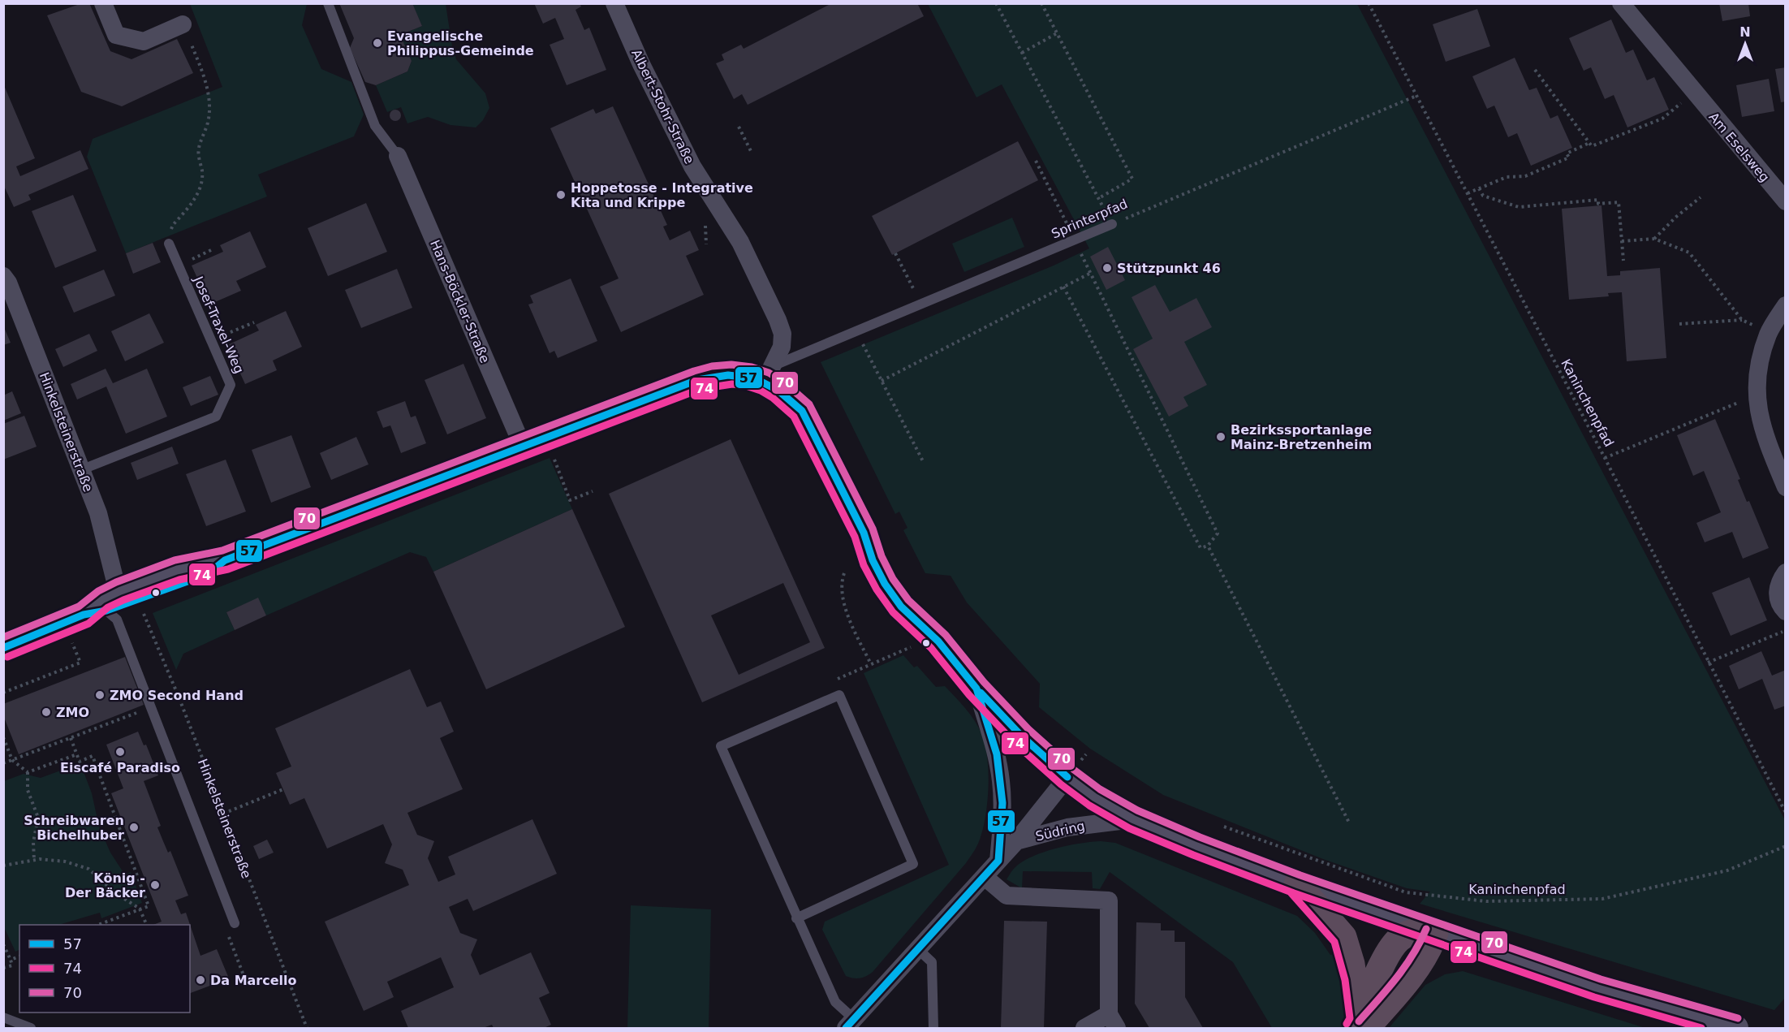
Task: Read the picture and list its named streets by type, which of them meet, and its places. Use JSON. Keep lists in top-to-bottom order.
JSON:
{
  "streets": {
    "street": [
      "Albert-Stohr-Straße",
      "Am Eselsweg",
      "Hans-Böckler-Straße",
      "Hinkelsteinerstraße",
      "Südring"
    ],
    "lane": ["Sprinterpfad", "Josef-Traxel-Weg"],
    "path": ["Kaninchenpfad"]
  },
  "crossings": [
    ["Albert-Stohr-Straße", "Sprinterpfad"],
    ["Sprinterpfad", "Kaninchenpfad"],
    ["Josef-Traxel-Weg", "Hinkelsteinerstraße"]
  ],
  "places": [
    "Evangelische Philippus-Gemeinde",
    "Hoppetosse - Integrative Kita und Krippe",
    "Stützpunkt 46",
    "Bezirkssportanlage Mainz-Bretzenheim",
    "ZMO Second Hand",
    "ZMO",
    "Eiscafé Paradiso",
    "Schreibwaren Bichelhuber",
    "König - Der Bäcker",
    "Da Marcello"
  ],
  "lines": ["transit line 70", "transit line 57", "transit line 74"],
  "legend": ["57", "74", "70"],
  "north": "top"
}
